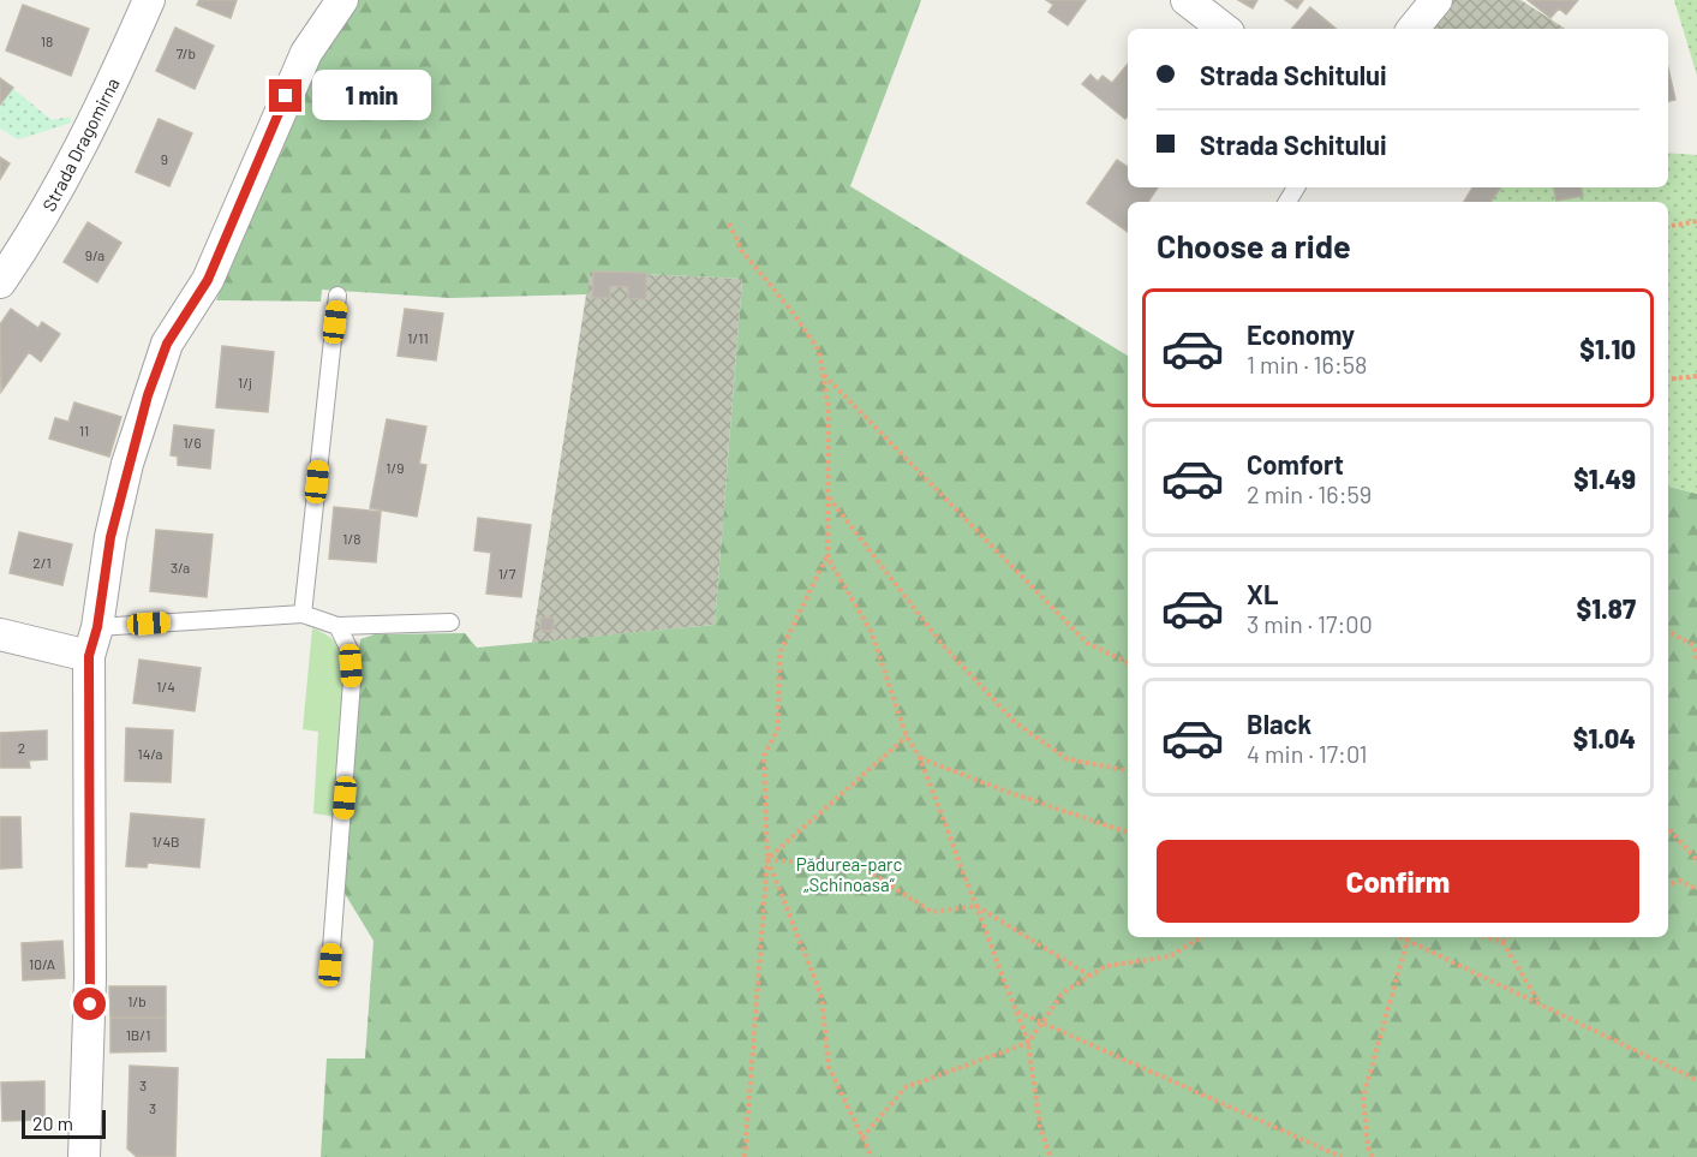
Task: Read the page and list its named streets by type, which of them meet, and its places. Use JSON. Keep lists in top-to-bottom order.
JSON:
{
  "streets": {
    "street": ["Strada Dragomirna"]
  },
  "parks": ["Pădurea-parc „Schinoasa“"],
  "house_numbers": [
    "18",
    "7/b",
    "9",
    "9/a",
    "1/11",
    "1/j",
    "11",
    "1/6",
    "1/9",
    "1/8",
    "2/1",
    "3/a",
    "1/7",
    "1/4",
    "2",
    "14/a",
    "1/4B",
    "10/A",
    "1/b",
    "1B/1",
    "3",
    "3"
  ],
  "scale_bar": "20 m",
  "page": {
    "banner": ["Strada Schitului", "Strada Schitului"],
    "bubble": "1 min",
    "heading": "Choose a ride",
    "list": [
      {
        "name": "Economy",
        "note": "1 min · 16:58",
        "value": "$1.10"
      },
      {
        "name": "Comfort",
        "note": "2 min · 16:59",
        "value": "$1.49"
      },
      {
        "name": "XL",
        "note": "3 min · 17:00",
        "value": "$1.87"
      },
      {
        "name": "Black",
        "note": "4 min · 17:01",
        "value": "$1.04"
      }
    ],
    "buttons": "Confirm",
    "scale": "20 m"
  }
}
